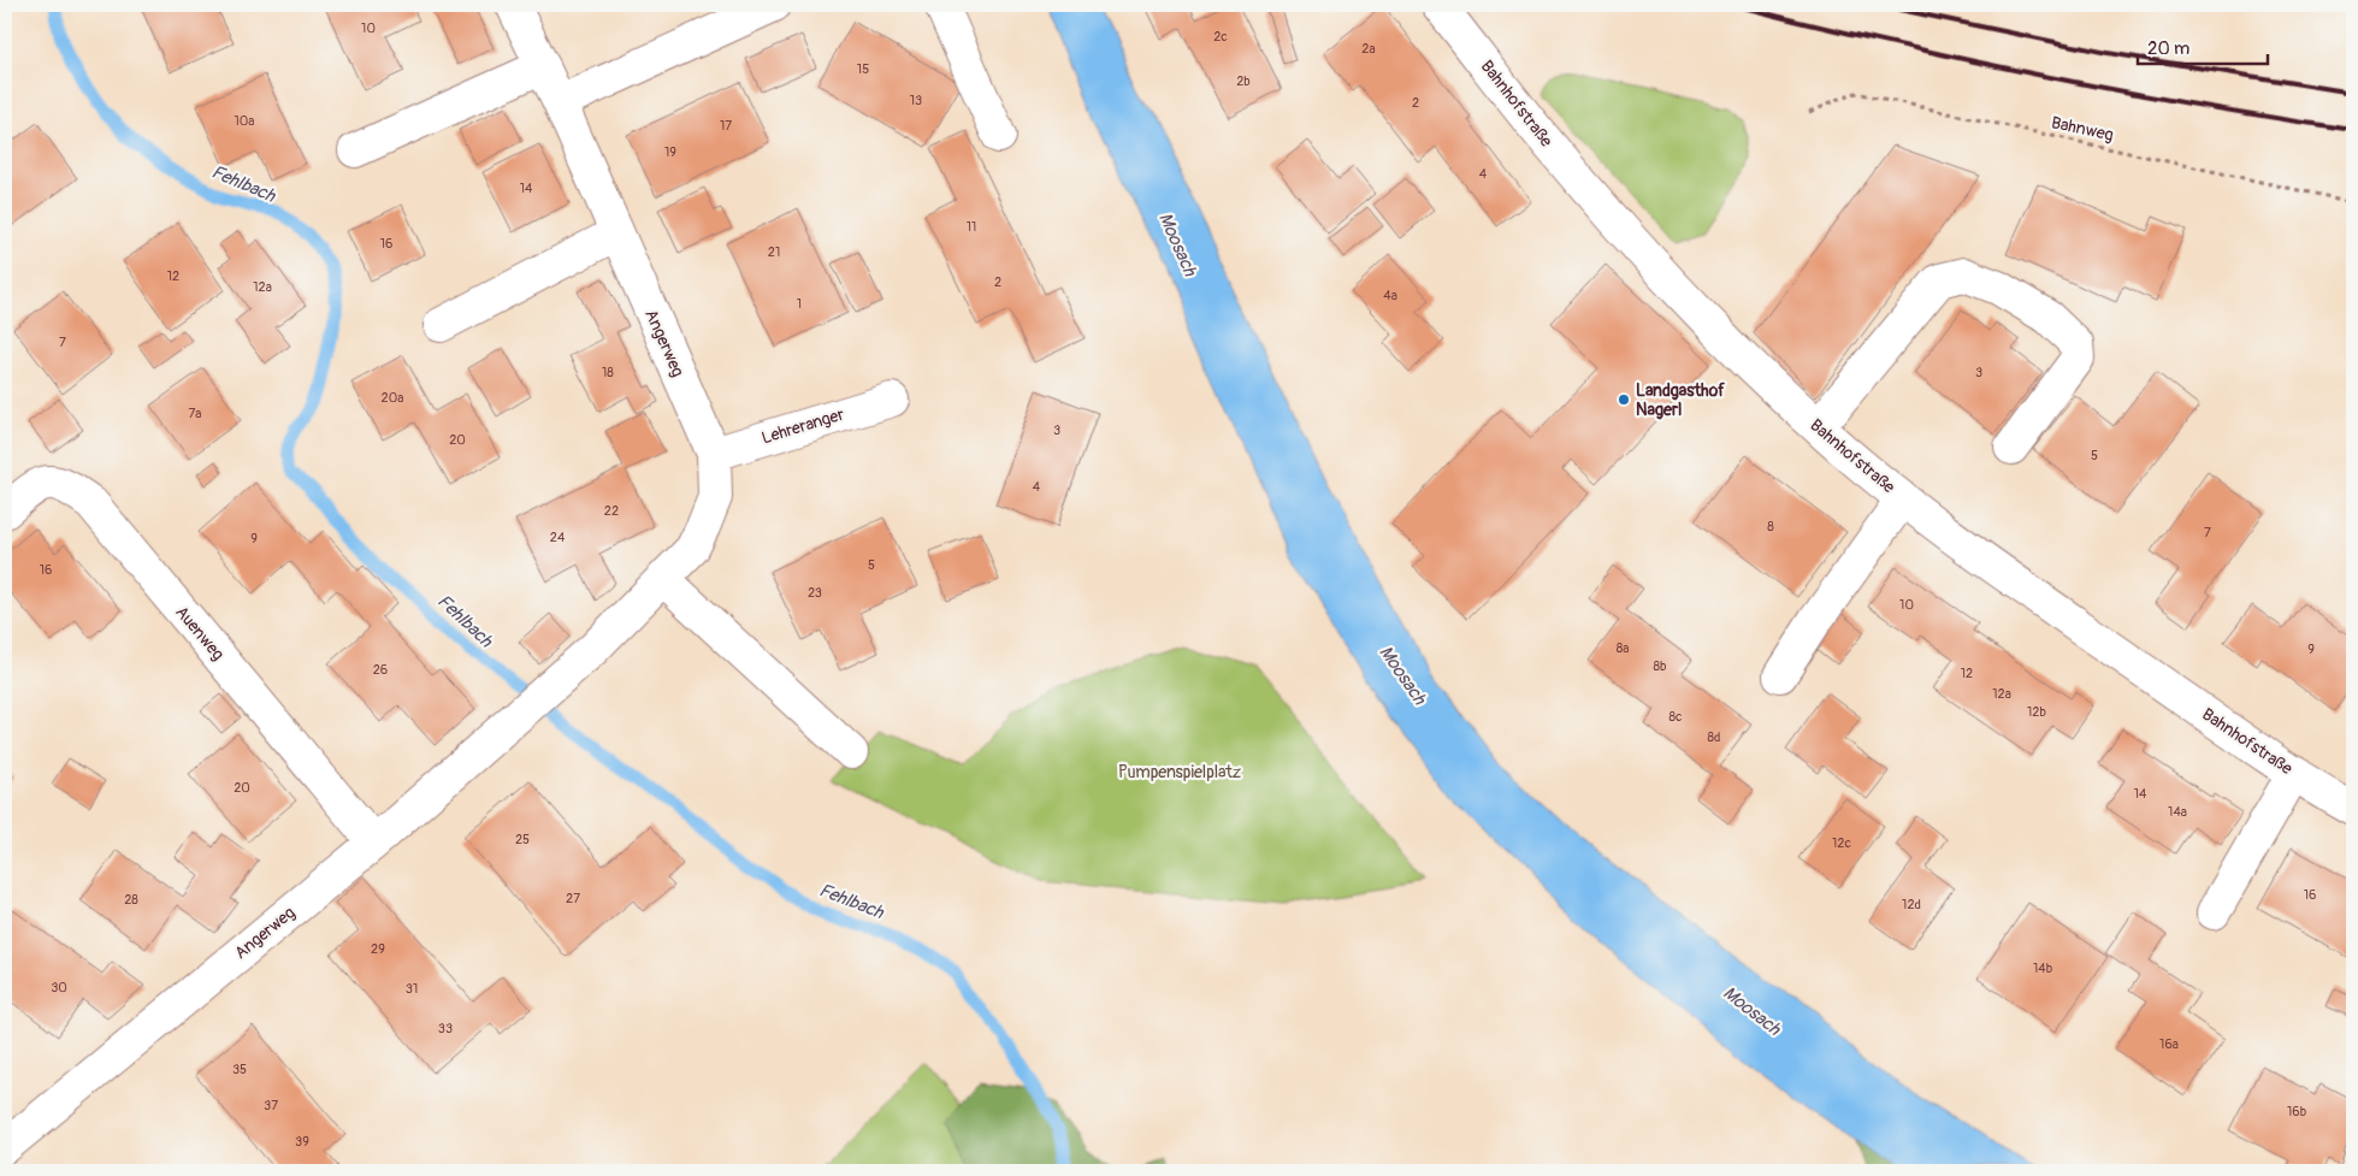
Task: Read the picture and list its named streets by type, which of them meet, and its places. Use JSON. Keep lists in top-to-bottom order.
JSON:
{
  "streets": {
    "street": [
      "Bahnhofstraße",
      "Angerweg",
      "Lehreranger",
      "Auenweg"
    ],
    "path": ["Bahnweg"]
  },
  "crossings": [
    ["Angerweg", "Lehreranger"],
    ["Angerweg", "Auenweg"]
  ],
  "water": ["Fehlbach", "Moosach"],
  "parks": ["Pumpenspielplatz"],
  "places": ["Landgasthof Nagerl"],
  "house_numbers": [
    "10",
    "2c",
    "2a",
    "15",
    "2b",
    "13",
    "2",
    "10a",
    "17",
    "19",
    "4",
    "14",
    "11",
    "16",
    "21",
    "12",
    "2",
    "12a",
    "4a",
    "1",
    "7",
    "18",
    "3",
    "20a",
    "7a",
    "3",
    "20",
    "5",
    "4",
    "22",
    "8",
    "7",
    "24",
    "9",
    "5",
    "16",
    "23",
    "10",
    "8a",
    "9",
    "8b",
    "26",
    "12",
    "12a",
    "12b",
    "8c",
    "8d",
    "20",
    "14",
    "14a",
    "25",
    "12c",
    "16",
    "27",
    "28",
    "12d",
    "29",
    "14b",
    "30",
    "31",
    "33",
    "16a",
    "35",
    "37",
    "16b",
    "39"
  ],
  "scale_bar": "20 m"
}
